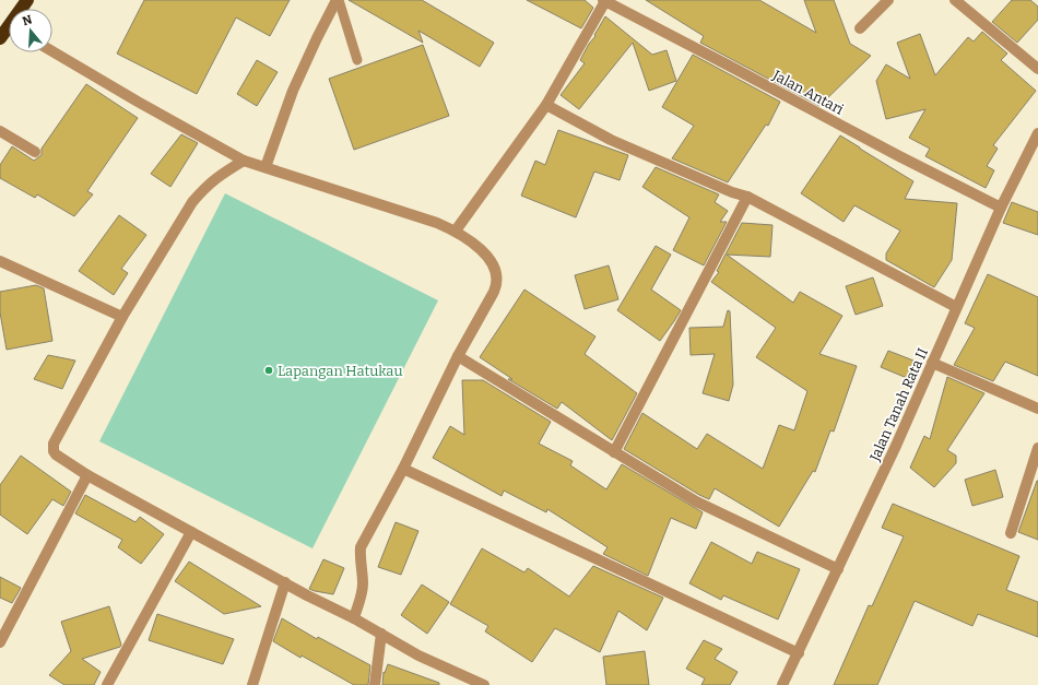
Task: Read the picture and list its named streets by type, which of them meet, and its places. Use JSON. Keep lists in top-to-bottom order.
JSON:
{
  "streets": {
    "street": ["Jalan Antari", "Jalan Tanah Rata II"]
  },
  "crossings": [
    ["Jalan Antari", "Jalan Tanah Rata II"]
  ],
  "places": ["Lapangan Hatukau"],
  "north": "top"
}
